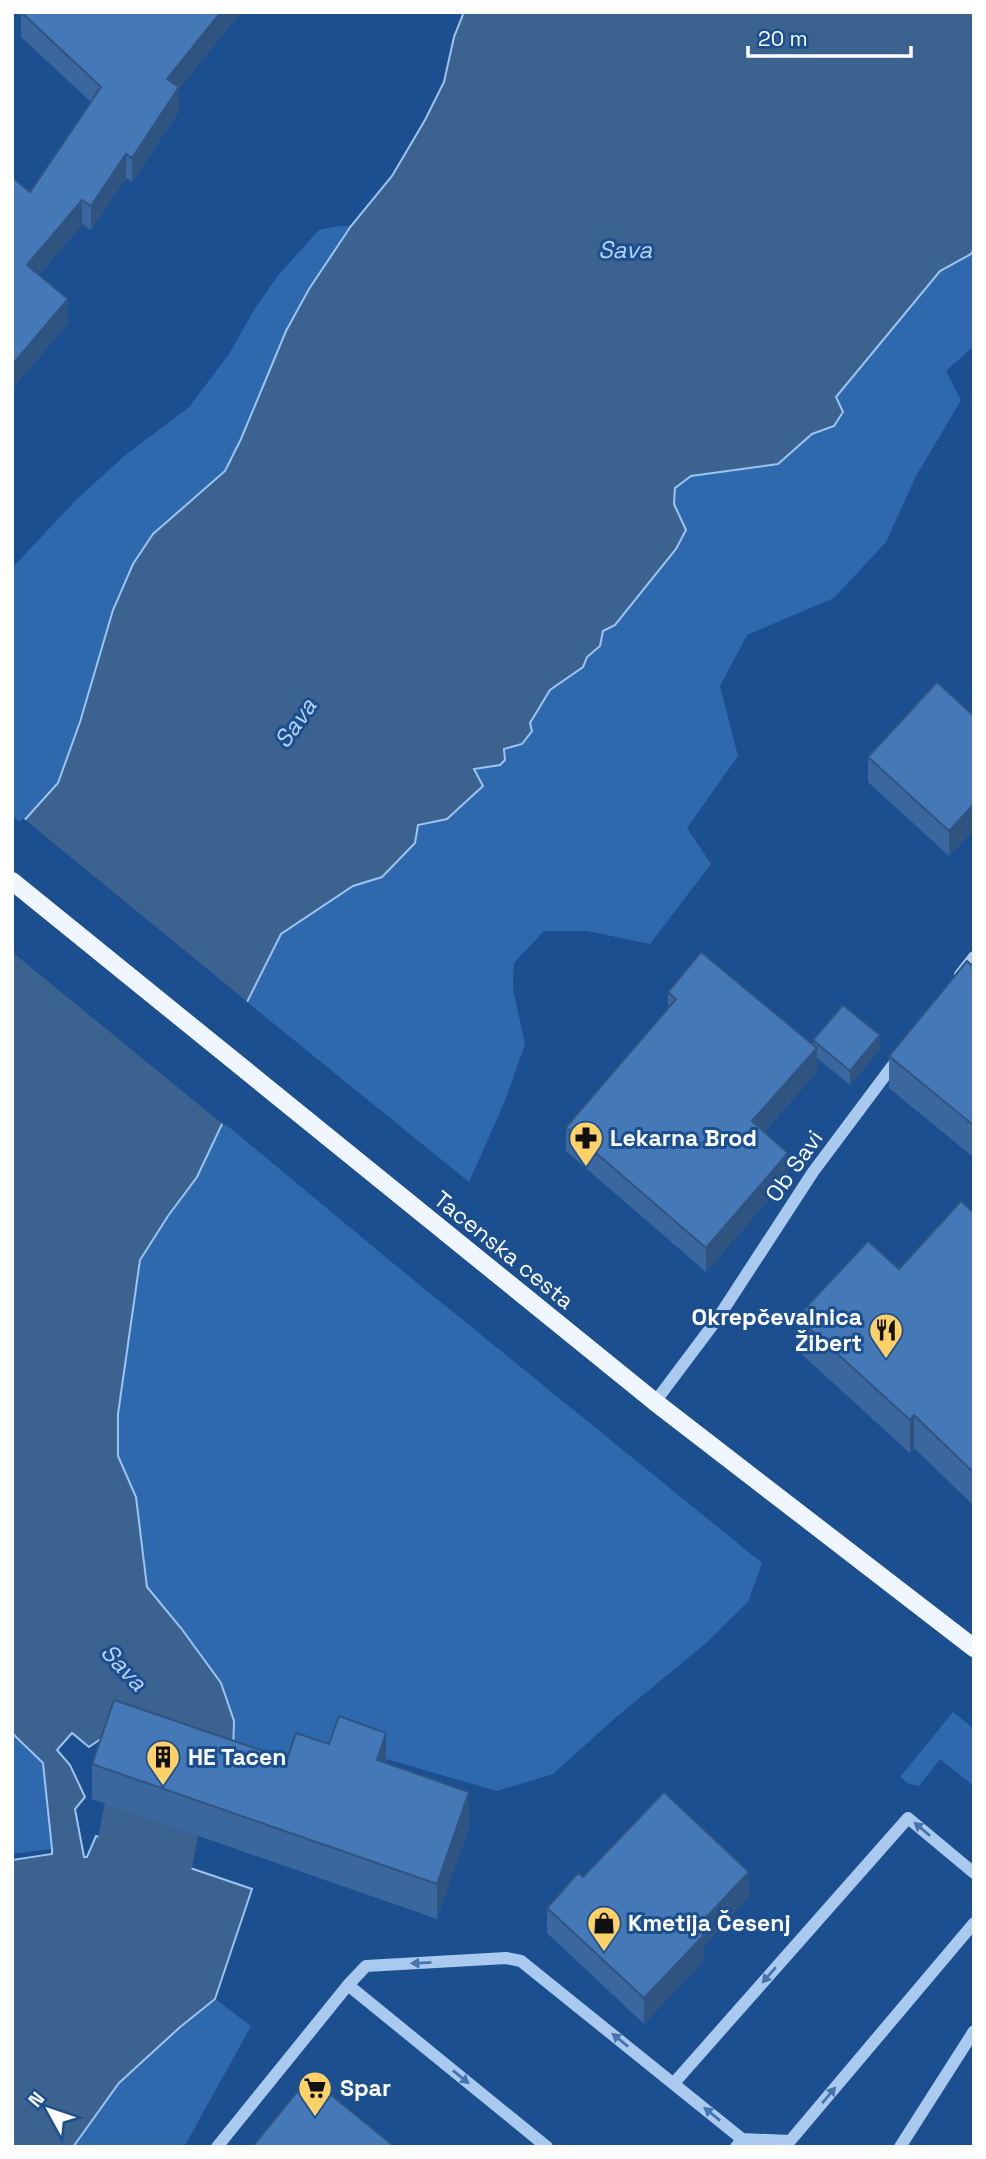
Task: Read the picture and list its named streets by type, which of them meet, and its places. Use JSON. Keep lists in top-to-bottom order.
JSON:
{
  "streets": {
    "main road": ["Tacenska cesta"],
    "street": ["Ob Savi"]
  },
  "crossings": [
    ["Ob Savi", "Tacenska cesta"]
  ],
  "water": ["Sava"],
  "places": {
    "pharmacy": ["Lekarna Brod"],
    "restaurant": ["Okrepčevalnica Žibert"],
    "building": ["HE Tacen"],
    "shop": ["Kmetija Česenj"],
    "supermarket": ["Spar"]
  },
  "scale_bar": "20 m",
  "north": "top left"
}
